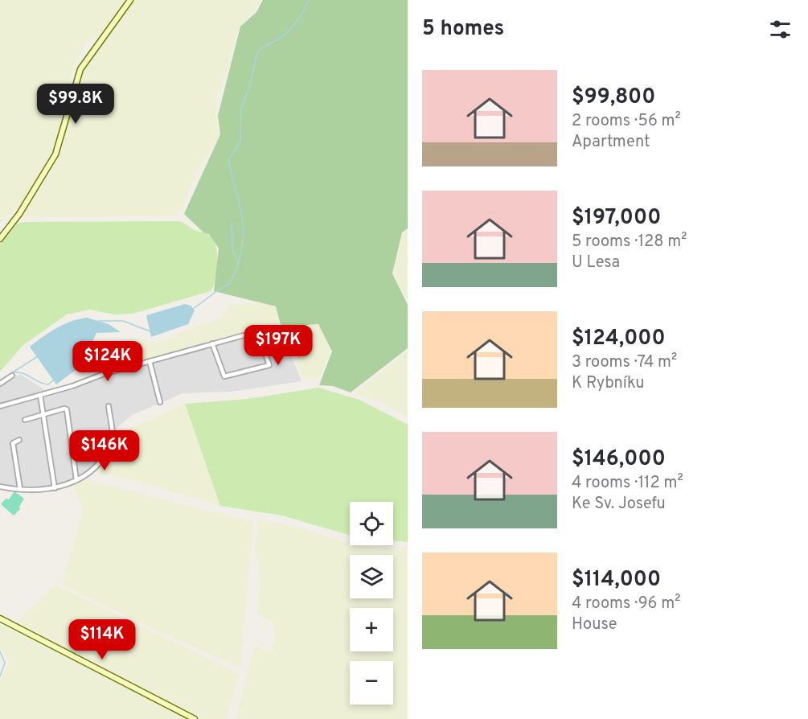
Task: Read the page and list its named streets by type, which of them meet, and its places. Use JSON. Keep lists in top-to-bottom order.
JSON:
{
  "page": {
    "heading": "5 homes",
    "list": [
      {
        "name": "$99,800",
        "note": "2 rooms · 56 m² · Apartment"
      },
      {
        "name": "$197,000",
        "note": "5 rooms · 128 m² · U Lesa"
      },
      {
        "name": "$124,000",
        "note": "3 rooms · 74 m² · K Rybníku"
      },
      {
        "name": "$146,000",
        "note": "4 rooms · 112 m² · Ke Sv. Josefu"
      },
      {
        "name": "$114,000",
        "note": "4 rooms · 96 m² · House"
      }
    ],
    "price": [
      "$99.8K",
      "$197K",
      "$124K",
      "$146K",
      "$114K"
    ],
    "map_buttons": ["+", "−"]
  }
}
